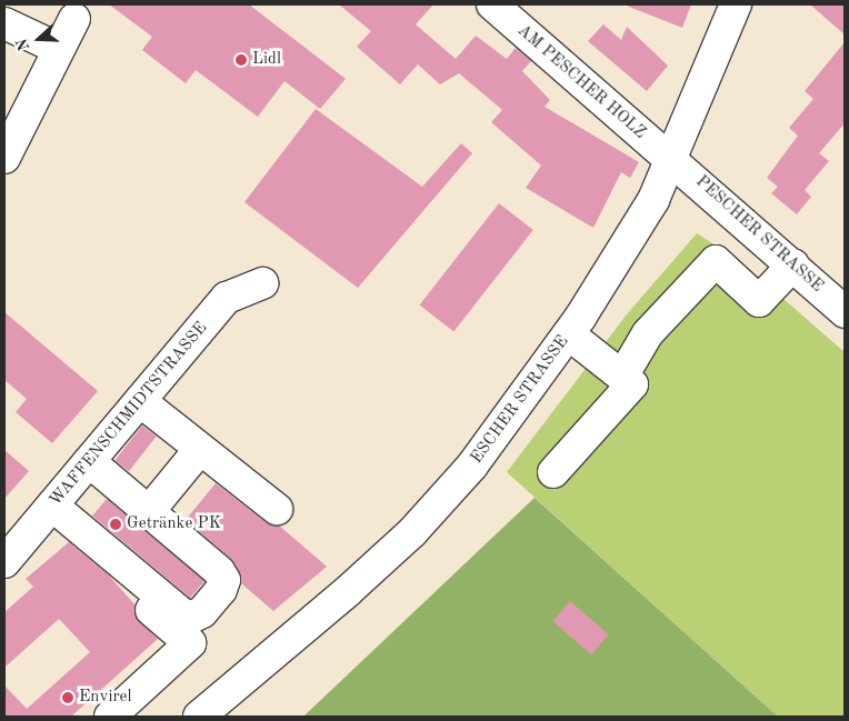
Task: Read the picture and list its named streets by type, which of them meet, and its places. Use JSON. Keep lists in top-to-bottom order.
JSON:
{
  "streets": {
    "main road": [
      "AM PESCHER HOLZ",
      "PESCHER STRASSE",
      "ESCHER STRASSE",
      "WAFFENSCHMIDTSTRASSE"
    ]
  },
  "crossings": [
    ["AM PESCHER HOLZ", "PESCHER STRASSE"],
    ["AM PESCHER HOLZ", "ESCHER STRASSE"],
    ["PESCHER STRASSE", "ESCHER STRASSE"]
  ],
  "places": ["Lidl", "Getränke PK", "Envirel"],
  "north": "left"
}
